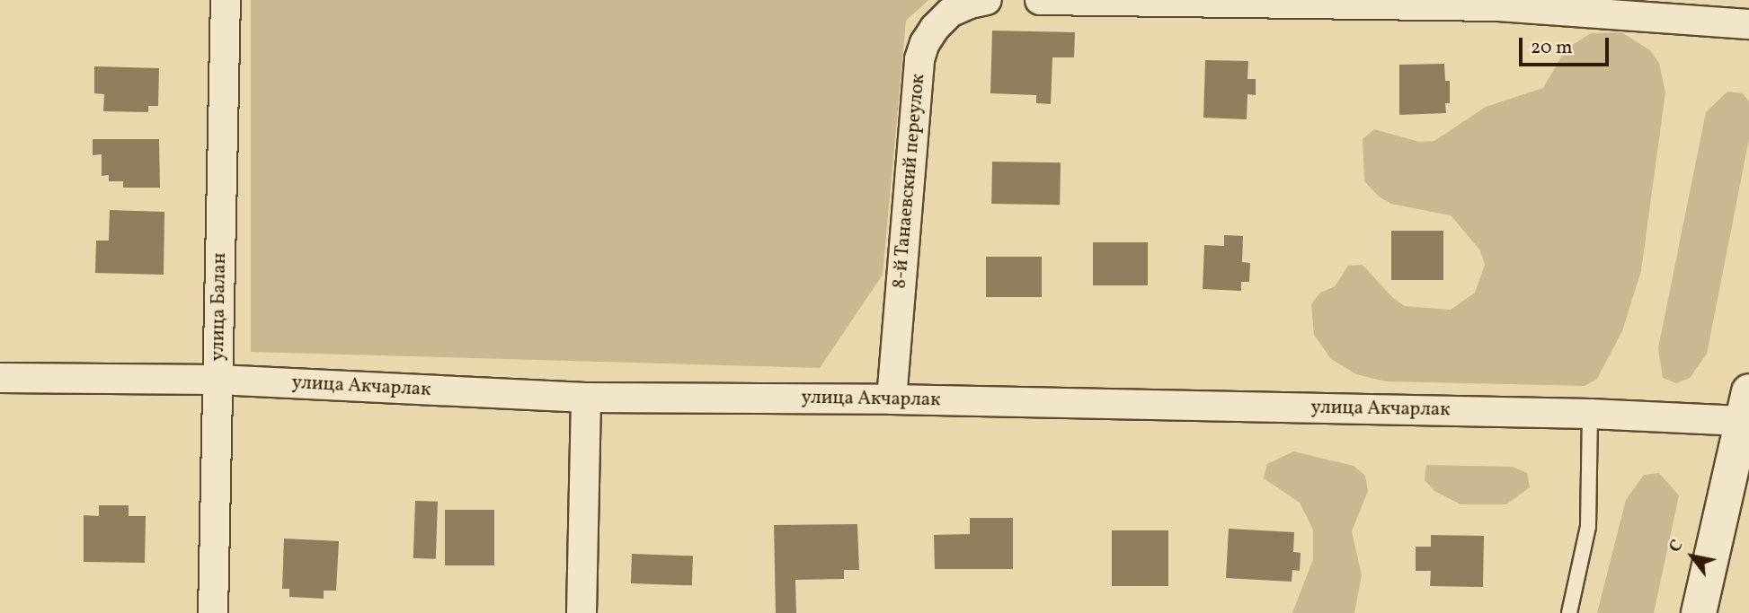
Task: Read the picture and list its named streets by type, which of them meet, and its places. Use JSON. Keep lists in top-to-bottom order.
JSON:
{
  "streets": {
    "street": ["8-й Танаевский переулок", "улица Балан", "улица Акчарлак"]
  },
  "crossings": [
    ["8-й Танаевский переулок", "улица Акчарлак"],
    ["улица Балан", "улица Акчарлак"]
  ],
  "scale_bar": "20 m",
  "north": "top left"
}
